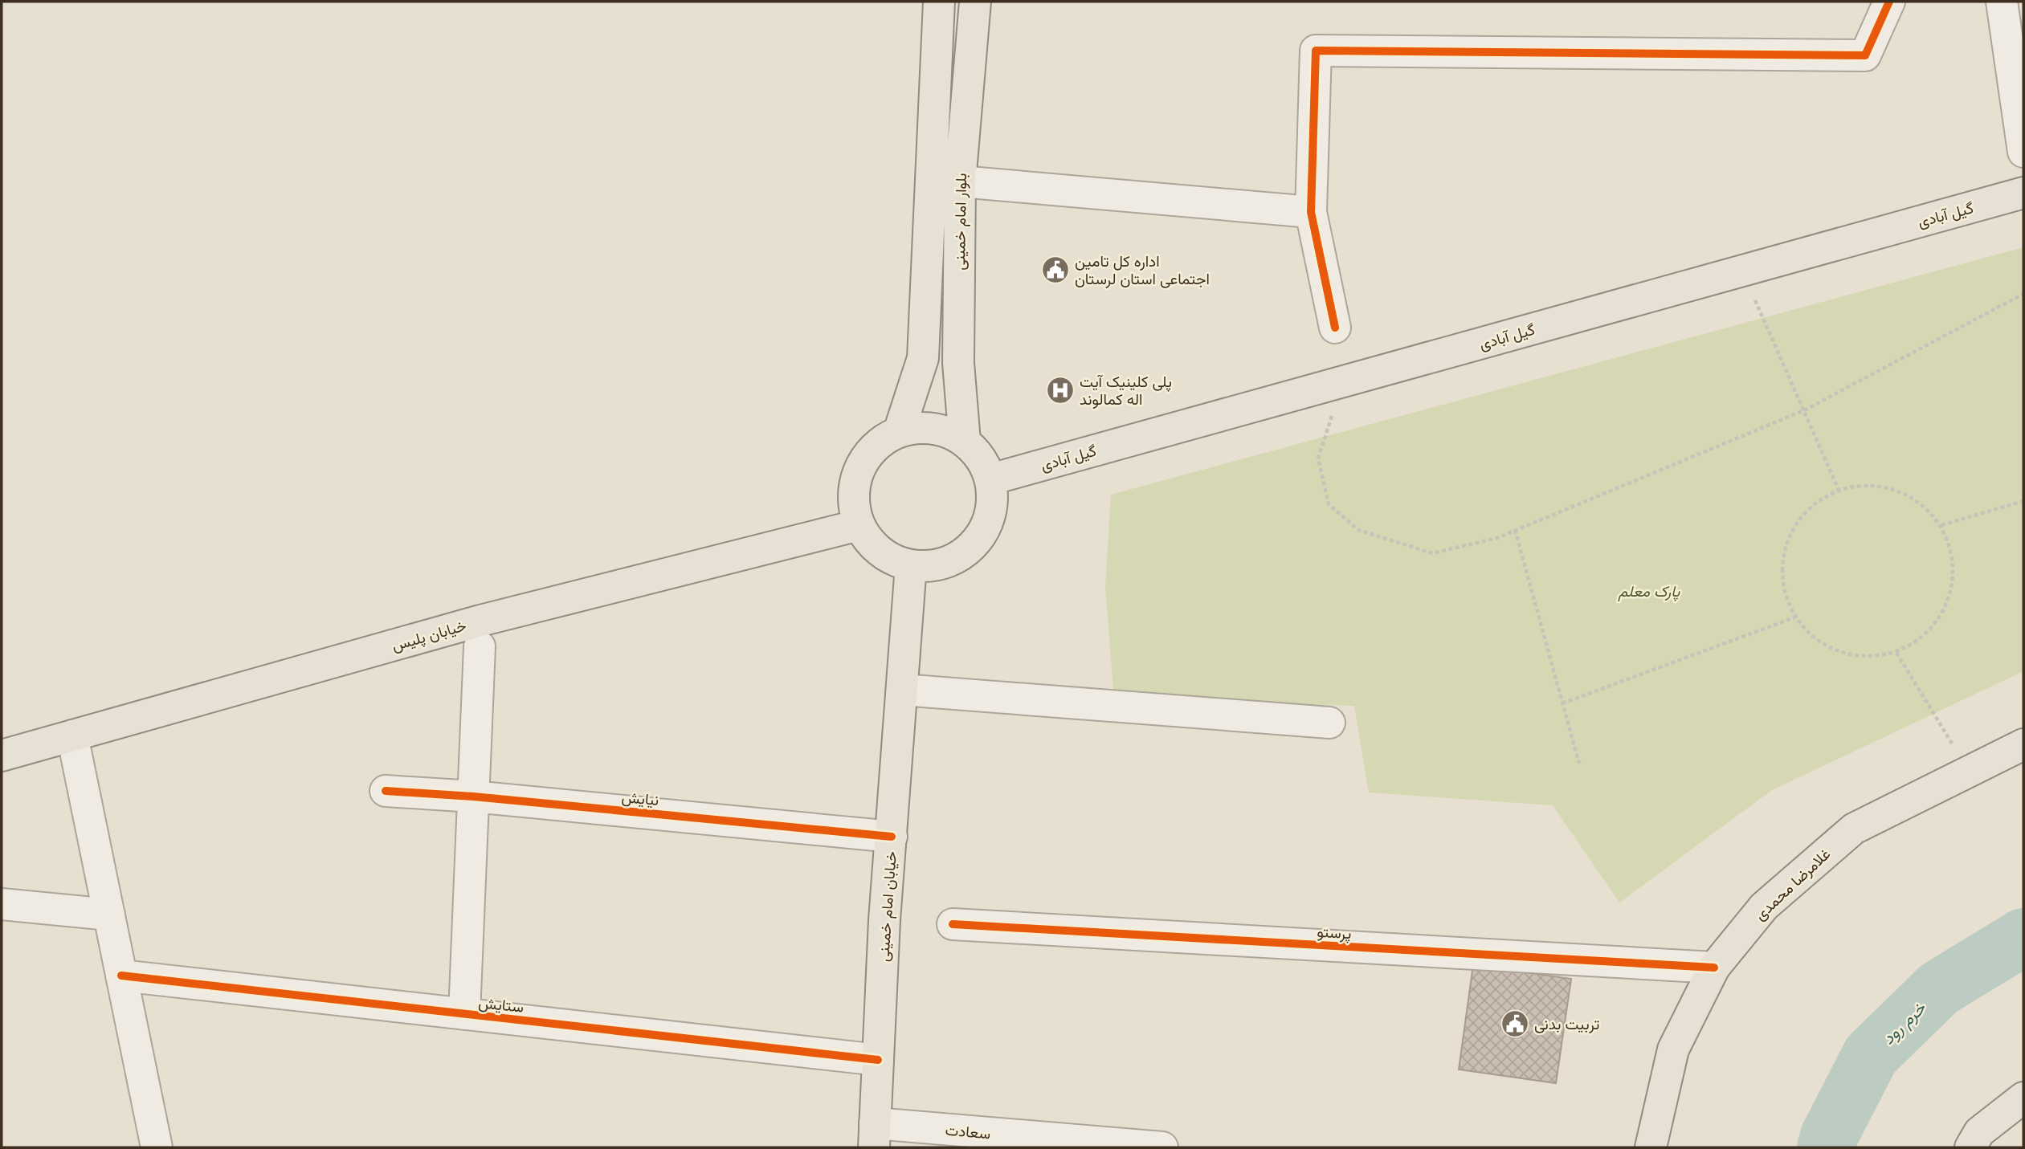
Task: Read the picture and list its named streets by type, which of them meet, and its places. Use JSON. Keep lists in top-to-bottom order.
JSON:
{
  "streets": {
    "main road": [
      "گیل آبادی",
      "بلوار امام خمینی",
      "خیابان پلیس",
      "غلامرضا محمدی",
      "خیابان امام خمینی"
    ],
    "street": [
      "نیایش",
      "پرستو",
      "ستایش",
      "سعادت"
    ]
  },
  "crossings": [
    ["گیل آبادی", "بلوار امام خمینی"],
    ["گیل آبادی", "خیابان پلیس"],
    ["گیل آبادی", "خیابان امام خمینی"],
    ["بلوار امام خمینی", "خیابان پلیس"],
    ["بلوار امام خمینی", "خیابان امام خمینی"],
    ["خیابان پلیس", "خیابان امام خمینی"],
    ["نیایش", "خیابان امام خمینی"],
    ["غلامرضا محمدی", "پرستو"],
    ["خیابان امام خمینی", "ستایش"],
    ["خیابان امام خمینی", "سعادت"]
  ],
  "water": ["خرم رود"],
  "parks": ["پارک معلم"],
  "places": {
    "public building": ["اداره کل تامین اجتماعی استان لرستان", "تربیت بدنی"],
    "hospital": ["پلی کلینیک آیت اله کمالوند"]
  }
}
